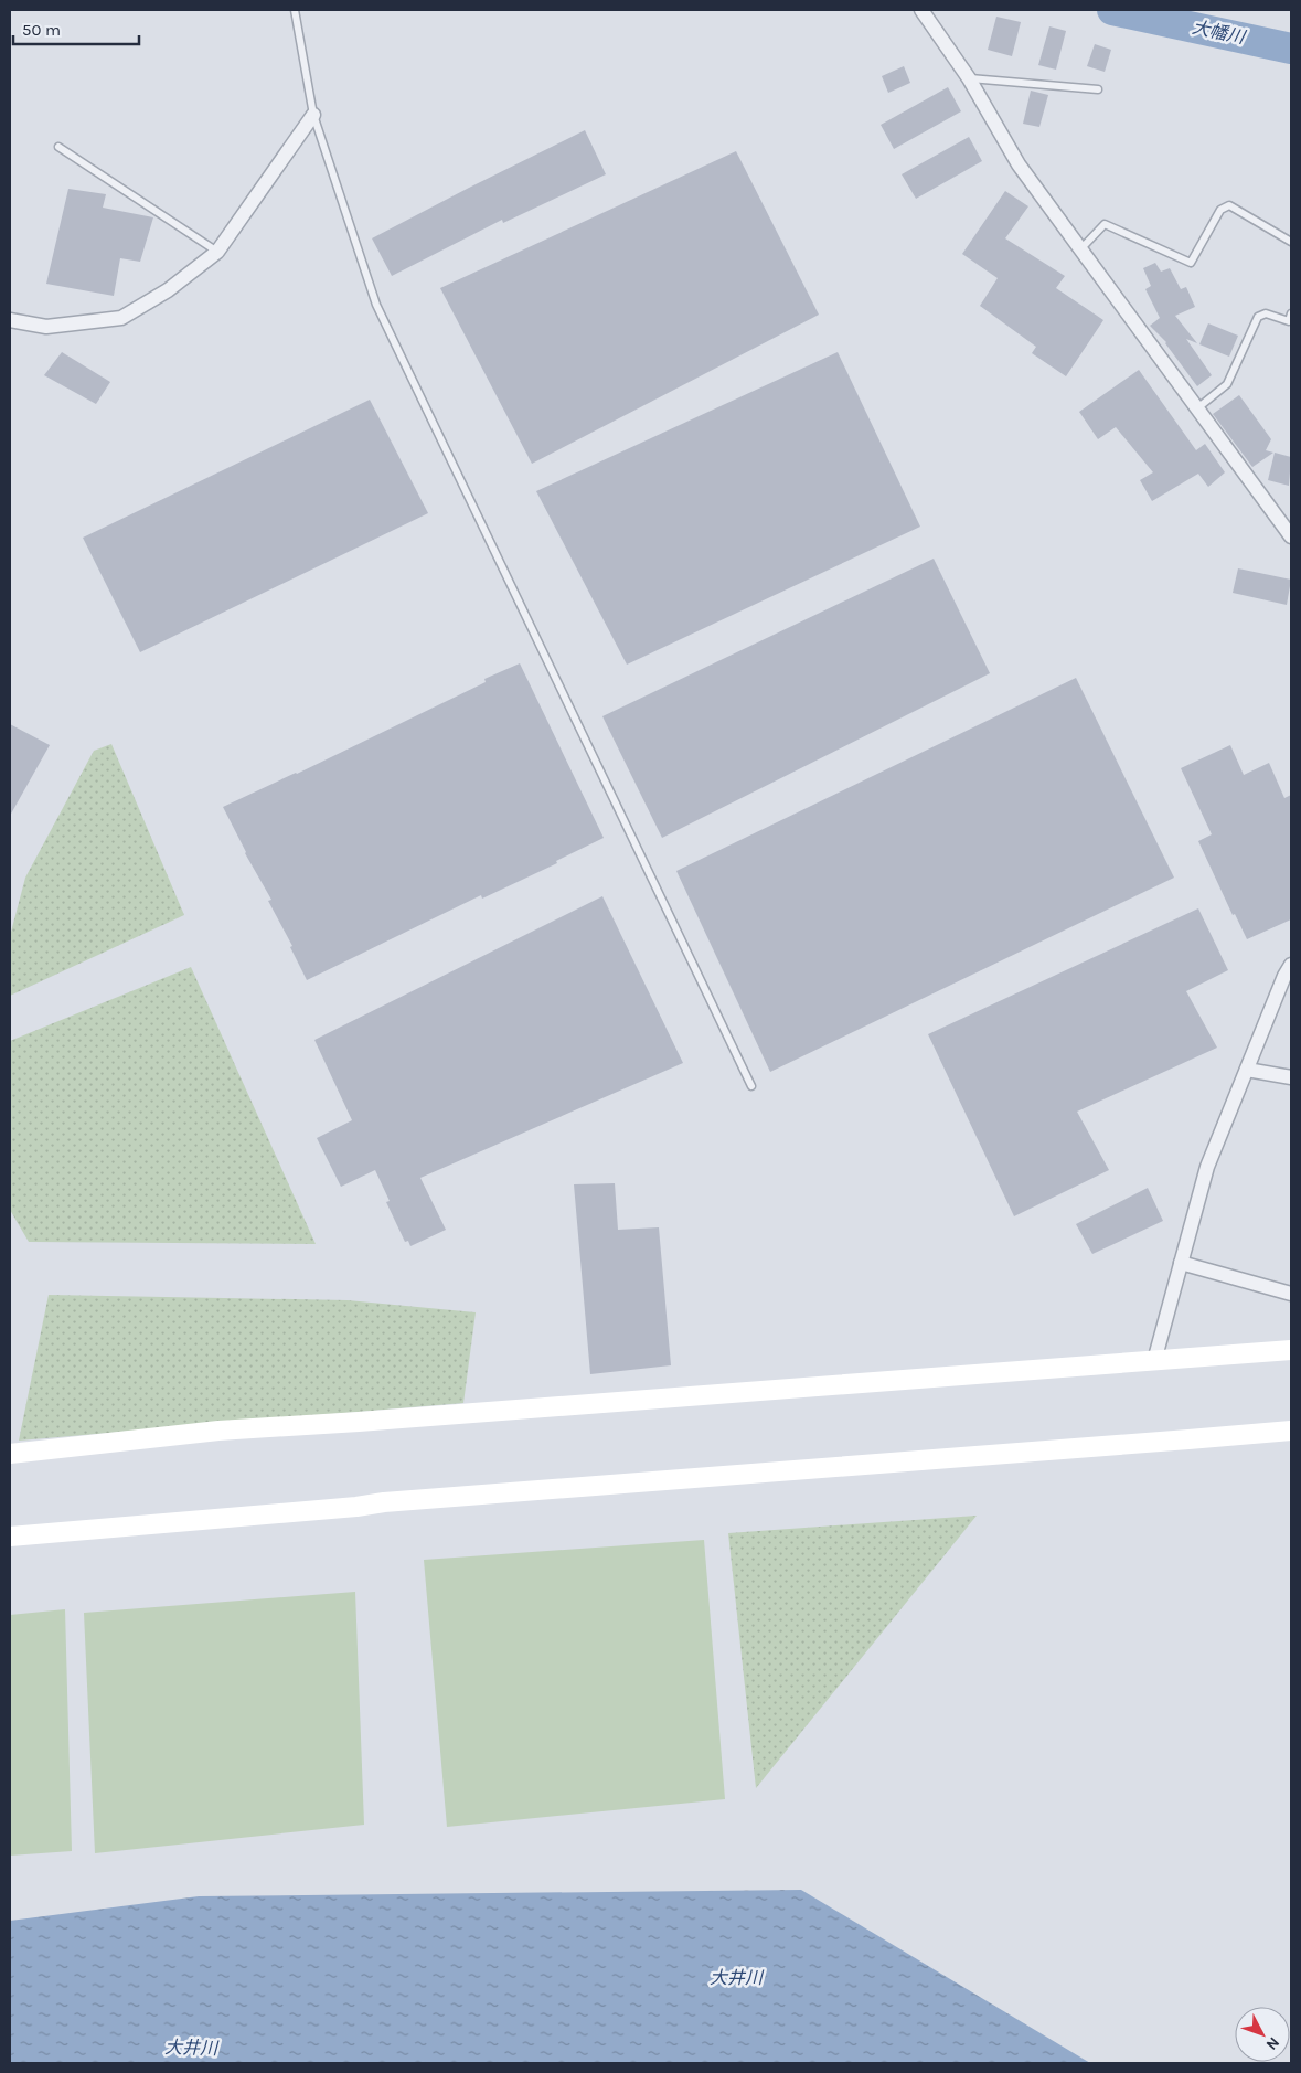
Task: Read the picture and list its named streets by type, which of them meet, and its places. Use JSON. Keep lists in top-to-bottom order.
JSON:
{
  "water": ["大幡川", "大井川"],
  "scale_bar": "50 m",
  "north": "bottom right"
}
